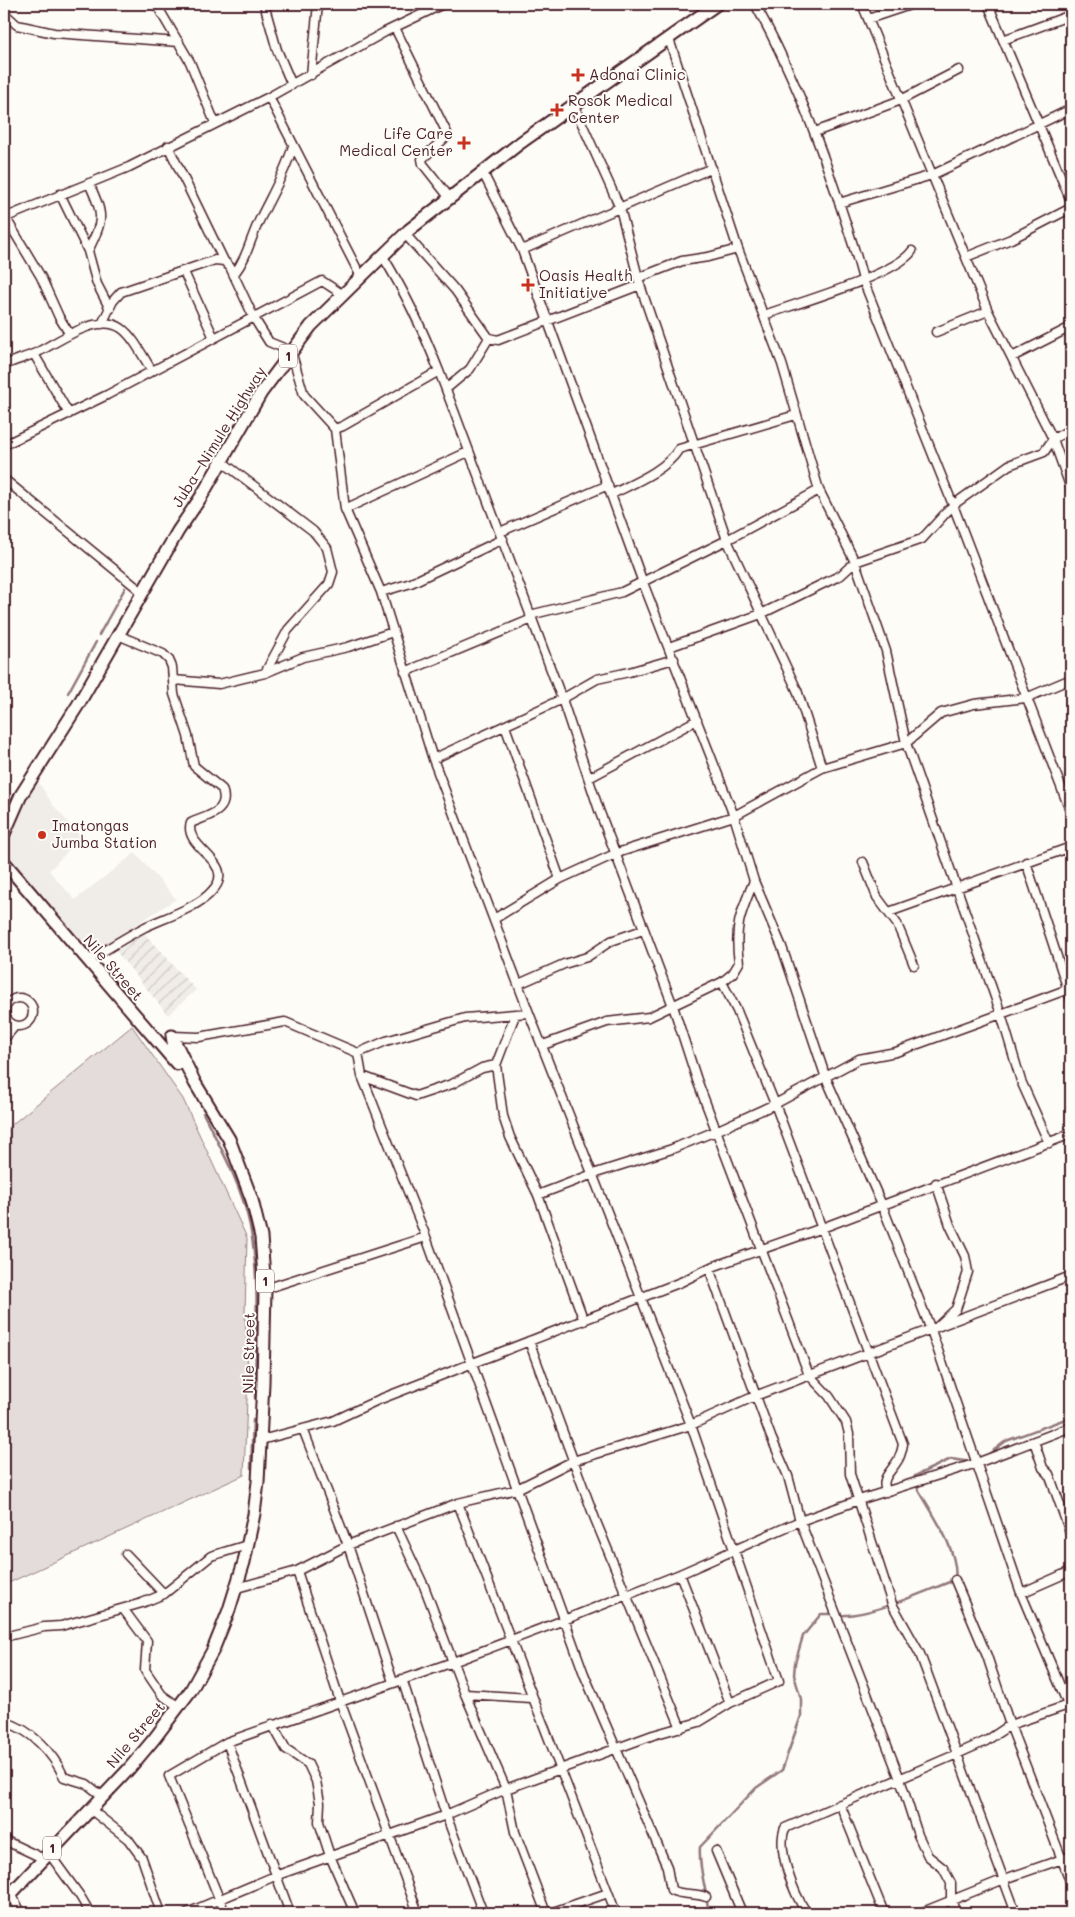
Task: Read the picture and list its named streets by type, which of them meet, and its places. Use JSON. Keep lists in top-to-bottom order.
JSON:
{
  "streets": {
    "main road": ["1", "Juba–Nimule Highway", "Nile Street"]
  },
  "places": {
    "health": [
      "Adonai Clinic",
      "Rosok Medical Center",
      "Life Care Medical Center",
      "Oasis Health Initiative"
    ],
    "other": ["Imatongas Jumba Station"]
  }
}
